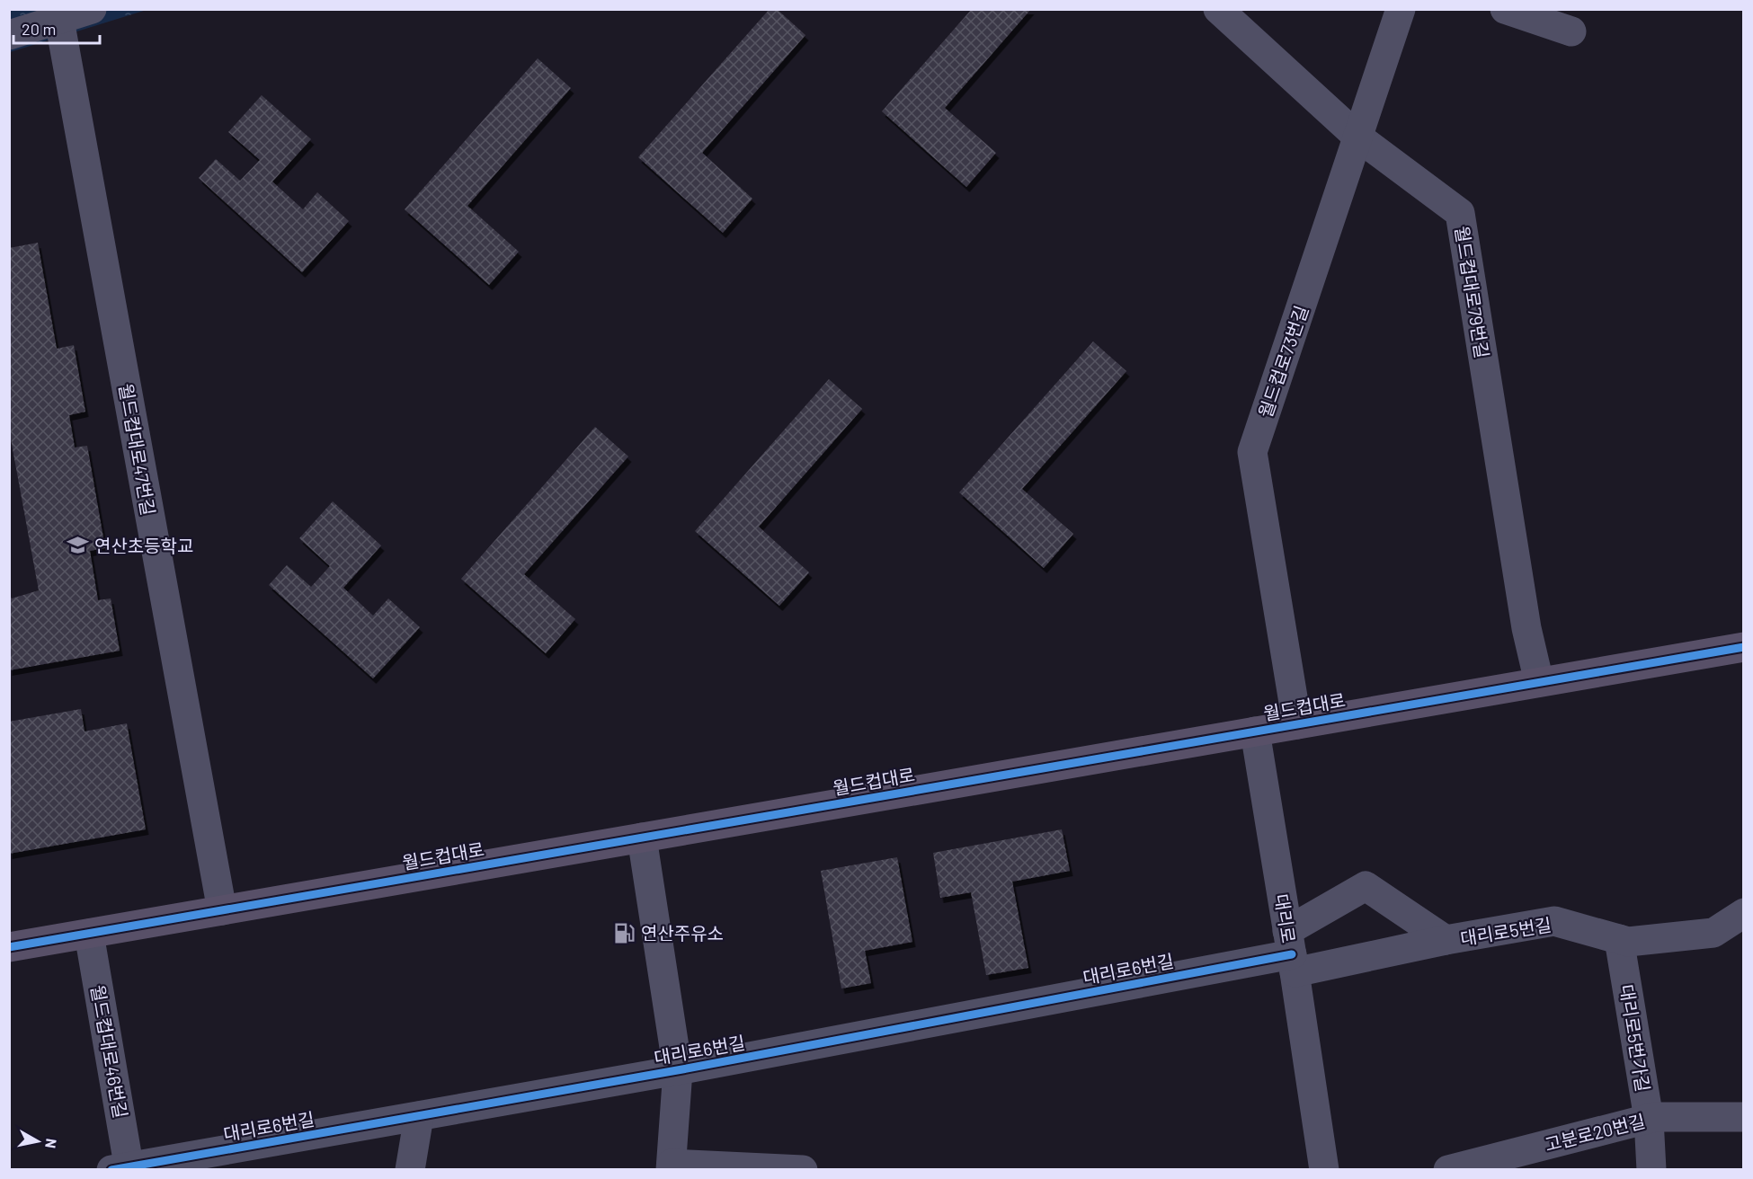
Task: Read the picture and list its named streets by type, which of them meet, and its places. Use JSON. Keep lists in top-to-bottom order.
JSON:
{
  "streets": {
    "main road": ["월드컵대로"],
    "street": [
      "월드컵대로79번길",
      "월드컵로73번길",
      "월드컵대로47번길",
      "대리로",
      "대리로5번길",
      "대리로6번길",
      "대리로5번가길",
      "월드컵대로46번길",
      "고분로20번길"
    ]
  },
  "crossings": [
    ["월드컵대로79번길", "월드컵로73번길"],
    ["월드컵대로79번길", "월드컵대로"],
    ["월드컵로73번길", "월드컵대로"],
    ["월드컵대로47번길", "월드컵대로"],
    ["월드컵대로", "대리로"],
    ["월드컵대로", "월드컵대로46번길"],
    ["대리로", "대리로5번길"],
    ["대리로", "대리로6번길"],
    ["대리로5번길", "대리로6번길"],
    ["대리로5번길", "대리로5번가길"],
    ["대리로6번길", "월드컵대로46번길"],
    ["대리로5번가길", "고분로20번길"]
  ],
  "places": {
    "school or university": ["연산초등학교"],
    "fuel station": ["연산주유소"]
  },
  "scale_bar": "20 m",
  "north": "right"
}
